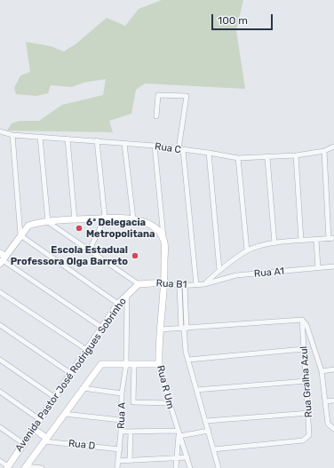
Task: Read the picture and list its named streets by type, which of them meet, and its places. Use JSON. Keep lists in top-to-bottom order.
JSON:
{
  "streets": {
    "street": [
      "Rua C",
      "Rua A1",
      "Rua B1",
      "Avenida Pastor José Rodrigues Sobrinho",
      "Rua Gralha Azul",
      "Rua R Um",
      "Rua A",
      "Rua D"
    ]
  },
  "crossings": [
    ["Rua A1", "Rua B1"],
    ["Rua B1", "Avenida Pastor José Rodrigues Sobrinho"],
    ["Rua B1", "Rua R Um"],
    ["Avenida Pastor José Rodrigues Sobrinho", "Rua A"],
    ["Avenida Pastor José Rodrigues Sobrinho", "Rua D"],
    ["Rua A", "Rua D"]
  ],
  "places": ["6ª Delegacia Metropolitana", "Escola Estadual Professora Olga Barreto"],
  "scale_bar": "100 m"
}
